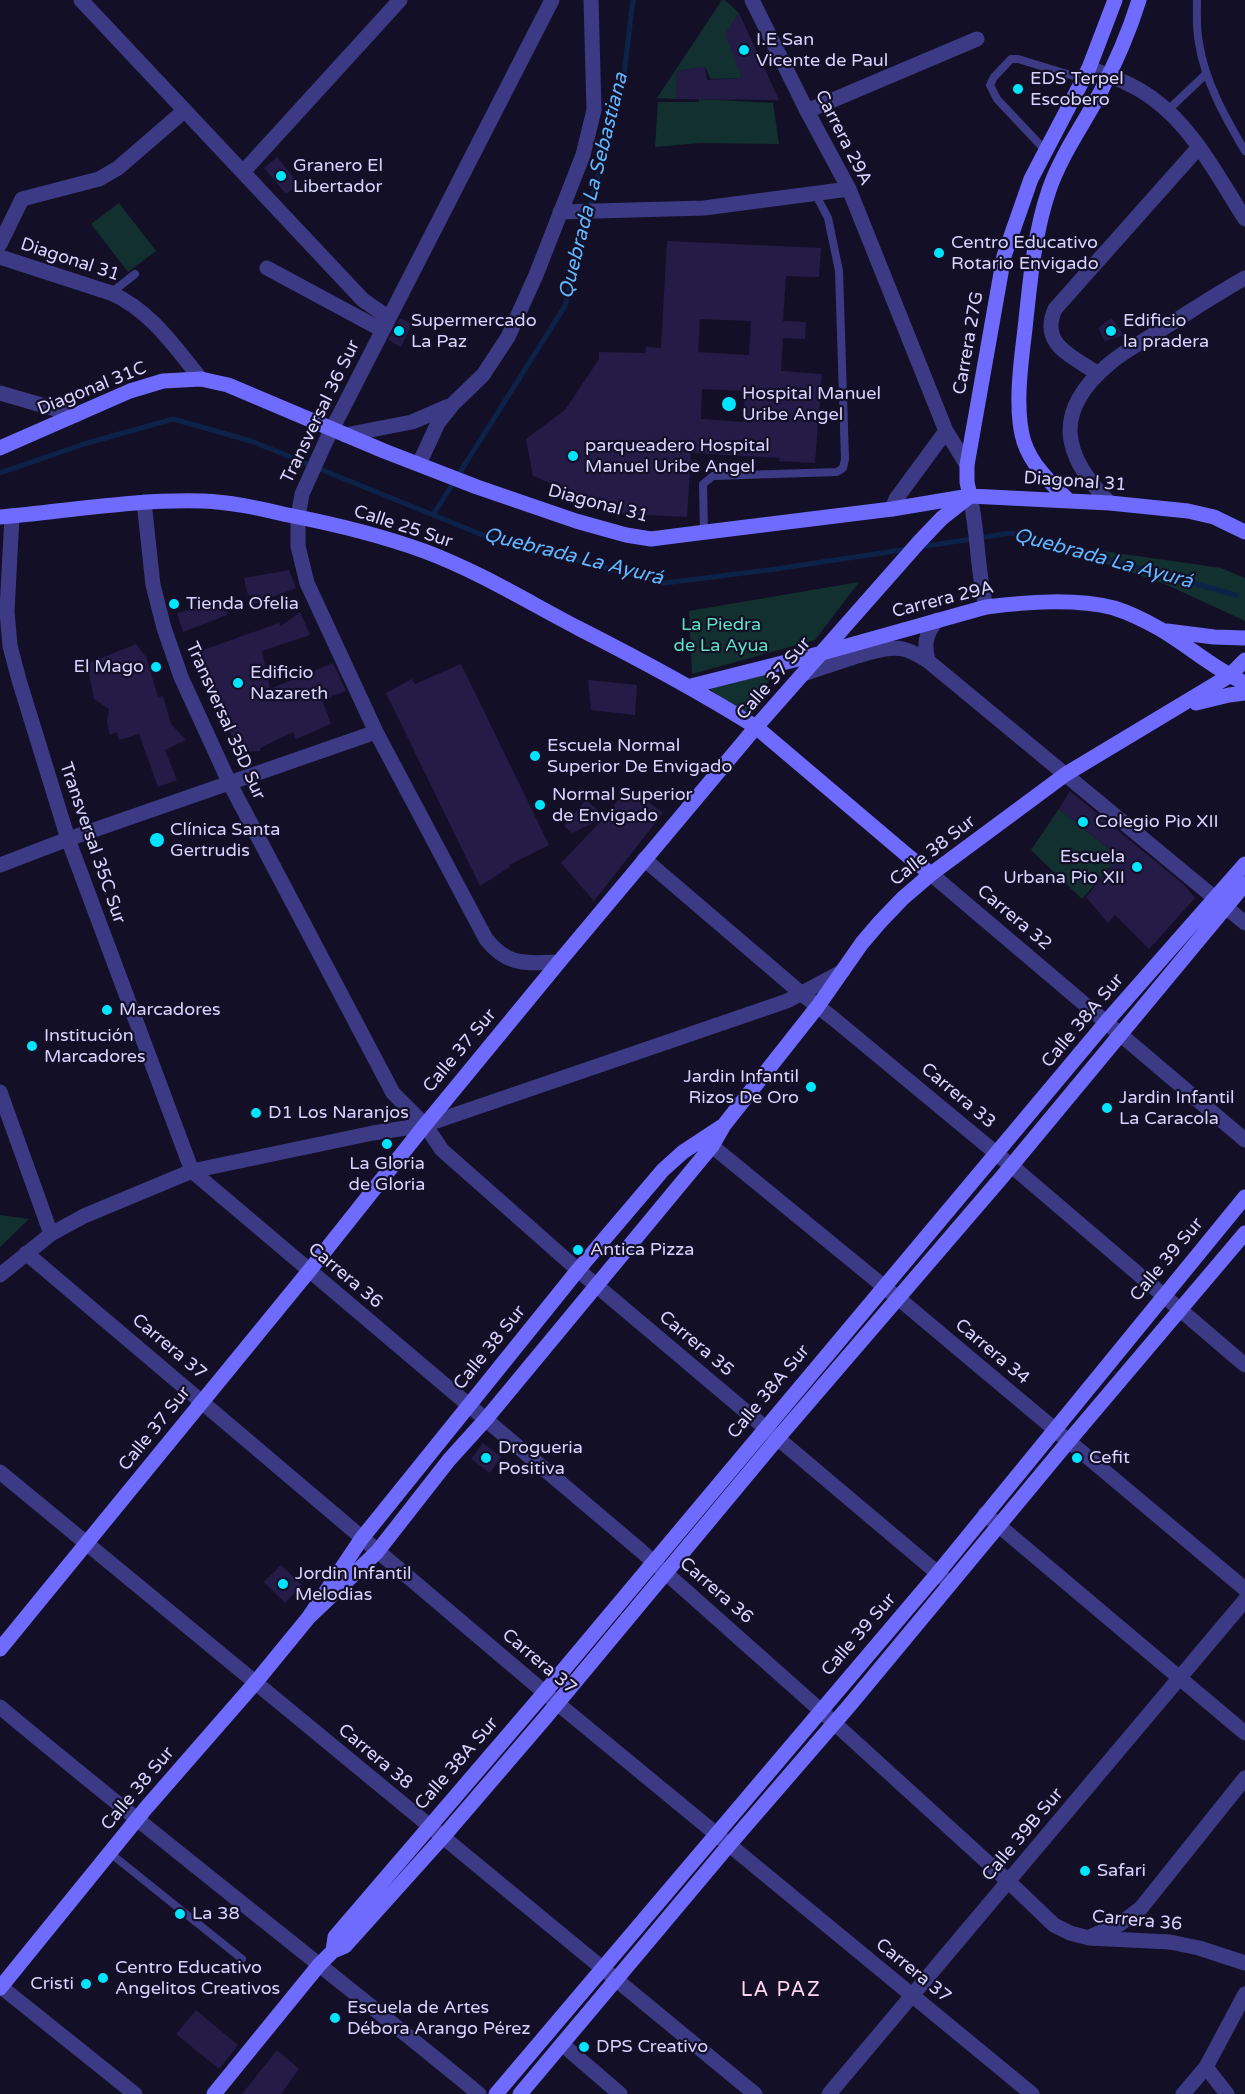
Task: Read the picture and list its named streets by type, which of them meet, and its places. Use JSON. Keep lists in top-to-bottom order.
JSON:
{
  "streets": {
    "main road": [
      "Carrera 29A",
      "Diagonal 31",
      "Carrera 27G",
      "Diagonal 31C",
      "Calle 25 Sur",
      "Calle 37 Sur",
      "Calle 38 Sur",
      "Carrera 32",
      "Calle 38A Sur",
      "Calle 39 Sur"
    ],
    "street": [
      "Transversal 36 Sur",
      "Transversal 35D Sur",
      "Transversal 35C Sur",
      "Carrera 33",
      "Carrera 36",
      "Carrera 35",
      "Carrera 37",
      "Carrera 34",
      "Carrera 38",
      "Calle 39B Sur"
    ]
  },
  "crossings": [
    ["Carrera 29A", "Carrera 27G"],
    ["Carrera 29A", "Calle 25 Sur"],
    ["Carrera 29A", "Calle 37 Sur"],
    ["Carrera 29A", "Calle 38 Sur"],
    ["Diagonal 31", "Carrera 27G"],
    ["Diagonal 31", "Diagonal 31C"],
    ["Diagonal 31", "Transversal 36 Sur"],
    ["Diagonal 31", "Calle 37 Sur"],
    ["Carrera 27G", "Calle 37 Sur"],
    ["Transversal 36 Sur", "Calle 25 Sur"],
    ["Transversal 36 Sur", "Calle 37 Sur"],
    ["Calle 25 Sur", "Calle 37 Sur"],
    ["Calle 25 Sur", "Transversal 35D Sur"],
    ["Calle 25 Sur", "Transversal 35C Sur"],
    ["Calle 25 Sur", "Carrera 32"],
    ["Calle 37 Sur", "Transversal 35D Sur"],
    ["Calle 37 Sur", "Carrera 32"],
    ["Calle 37 Sur", "Carrera 33"],
    ["Calle 37 Sur", "Carrera 36"],
    ["Calle 37 Sur", "Carrera 35"],
    ["Calle 37 Sur", "Carrera 37"],
    ["Calle 37 Sur", "Carrera 38"],
    ["Transversal 35D Sur", "Carrera 35"],
    ["Transversal 35C Sur", "Carrera 36"],
    ["Calle 38 Sur", "Carrera 32"],
    ["Calle 38 Sur", "Carrera 33"],
    ["Calle 38 Sur", "Carrera 36"],
    ["Calle 38 Sur", "Carrera 35"],
    ["Calle 38 Sur", "Carrera 37"],
    ["Calle 38 Sur", "Carrera 34"],
    ["Calle 38 Sur", "Carrera 38"],
    ["Carrera 32", "Calle 38A Sur"],
    ["Calle 38A Sur", "Carrera 33"],
    ["Calle 38A Sur", "Carrera 36"],
    ["Calle 38A Sur", "Carrera 35"],
    ["Calle 38A Sur", "Carrera 37"],
    ["Calle 38A Sur", "Carrera 34"],
    ["Calle 38A Sur", "Carrera 38"],
    ["Carrera 33", "Calle 39 Sur"],
    ["Calle 39 Sur", "Carrera 36"],
    ["Calle 39 Sur", "Carrera 35"],
    ["Calle 39 Sur", "Carrera 37"],
    ["Calle 39 Sur", "Carrera 34"],
    ["Calle 39 Sur", "Carrera 38"],
    ["Carrera 36", "Calle 39B Sur"],
    ["Carrera 37", "Calle 39B Sur"]
  ],
  "districts": ["LA PAZ"],
  "water": ["Quebrada La Sebastiana", "Quebrada La Ayurá"],
  "parks": ["La Piedra de La Ayua"],
  "places": [
    "I.E San Vicente de Paul",
    "EDS Terpel Escobero",
    "Granero El Libertador",
    "Centro Educativo Rotario Envigado",
    "Supermercado La Paz",
    "Edificio la pradera",
    "Hospital Manuel Uribe Angel",
    "parqueadero Hospital Manuel Uribe Angel",
    "Tienda Ofelia",
    "El Mago",
    "Edificio Nazareth",
    "Escuela Normal Superior De Envigado",
    "Normal Superior de Envigado",
    "Colegio Pio XII",
    "Clínica Santa Gertrudis",
    "Escuela Urbana Pio XII",
    "Marcadores",
    "Institución Marcadores",
    "Jardin Infantil Rizos De Oro",
    "Jardin Infantil La Caracola",
    "D1 Los Naranjos",
    "La Gloria de Gloria",
    "Antica Pizza",
    "Drogueria Positiva",
    "Cefit",
    "Jordin Infantil Melodias",
    "Safari",
    "La 38",
    "Centro Educativo Angelitos Creativos",
    "Cristi",
    "Escuela de Artes Débora Arango Pérez",
    "DPS Creativo"
  ]
}
